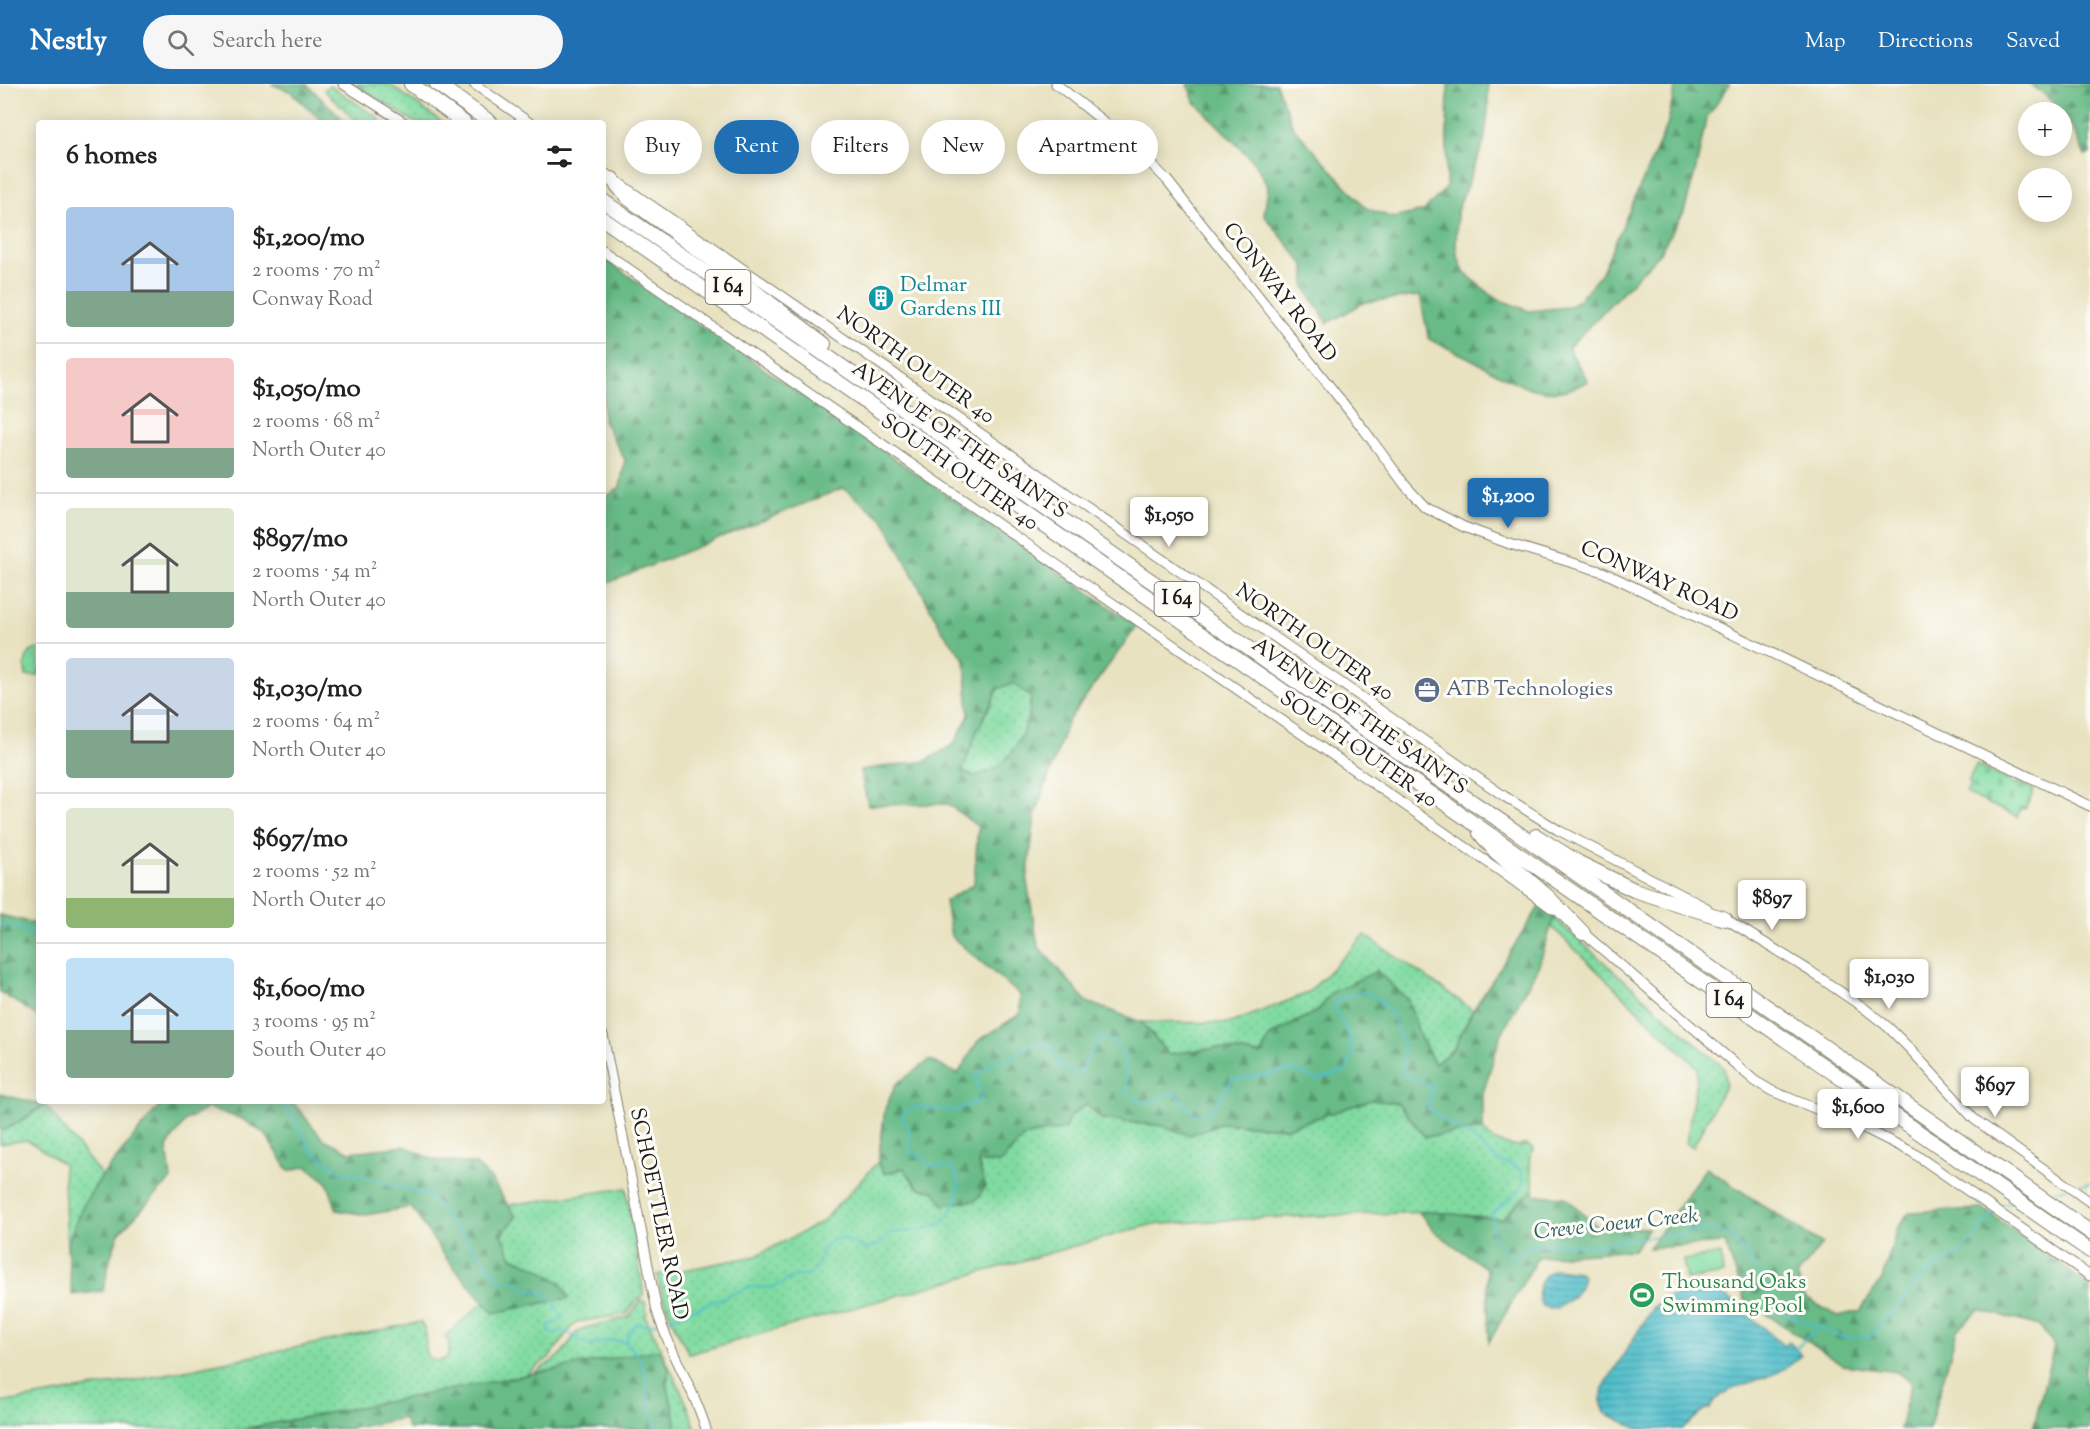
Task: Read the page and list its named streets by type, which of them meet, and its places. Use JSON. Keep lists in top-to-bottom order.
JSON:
{
  "streets": {
    "highway": ["I 64", "AVENUE OF THE SAINTS"],
    "street": [
      "CONWAY ROAD",
      "NORTH OUTER 40",
      "SOUTH OUTER 40",
      "SCHOETTLER ROAD"
    ]
  },
  "water": ["Creve Coeur Creek"],
  "places": {
    "building": ["Delmar Gardens III"],
    "office": ["ATB Technologies"],
    "sports": ["Thousand Oaks Swimming Pool"]
  },
  "page": {
    "header": "Nestly",
    "search": "Search here",
    "nav": ["Map", "Directions", "Saved"],
    "map_buttons": ["+", "−"],
    "chip": [
      "Buy",
      "Rent",
      "Filters",
      "New",
      "Apartment"
    ],
    "heading": "6 homes",
    "list": [
      {
        "name": "$1,200/mo",
        "note": "2 rooms · 70 m² · Conway Road"
      },
      {
        "name": "$1,050/mo",
        "note": "2 rooms · 68 m² · North Outer 40"
      },
      {
        "name": "$897/mo",
        "note": "2 rooms · 54 m² · North Outer 40"
      },
      {
        "name": "$1,030/mo",
        "note": "2 rooms · 64 m² · North Outer 40"
      },
      {
        "name": "$697/mo",
        "note": "2 rooms · 52 m² · North Outer 40"
      },
      {
        "name": "$1,600/mo",
        "note": "3 rooms · 95 m² · South Outer 40"
      }
    ],
    "price": [
      "$1,200",
      "$1,050",
      "$897",
      "$1,030",
      "$697",
      "$1,600"
    ]
  }
}
